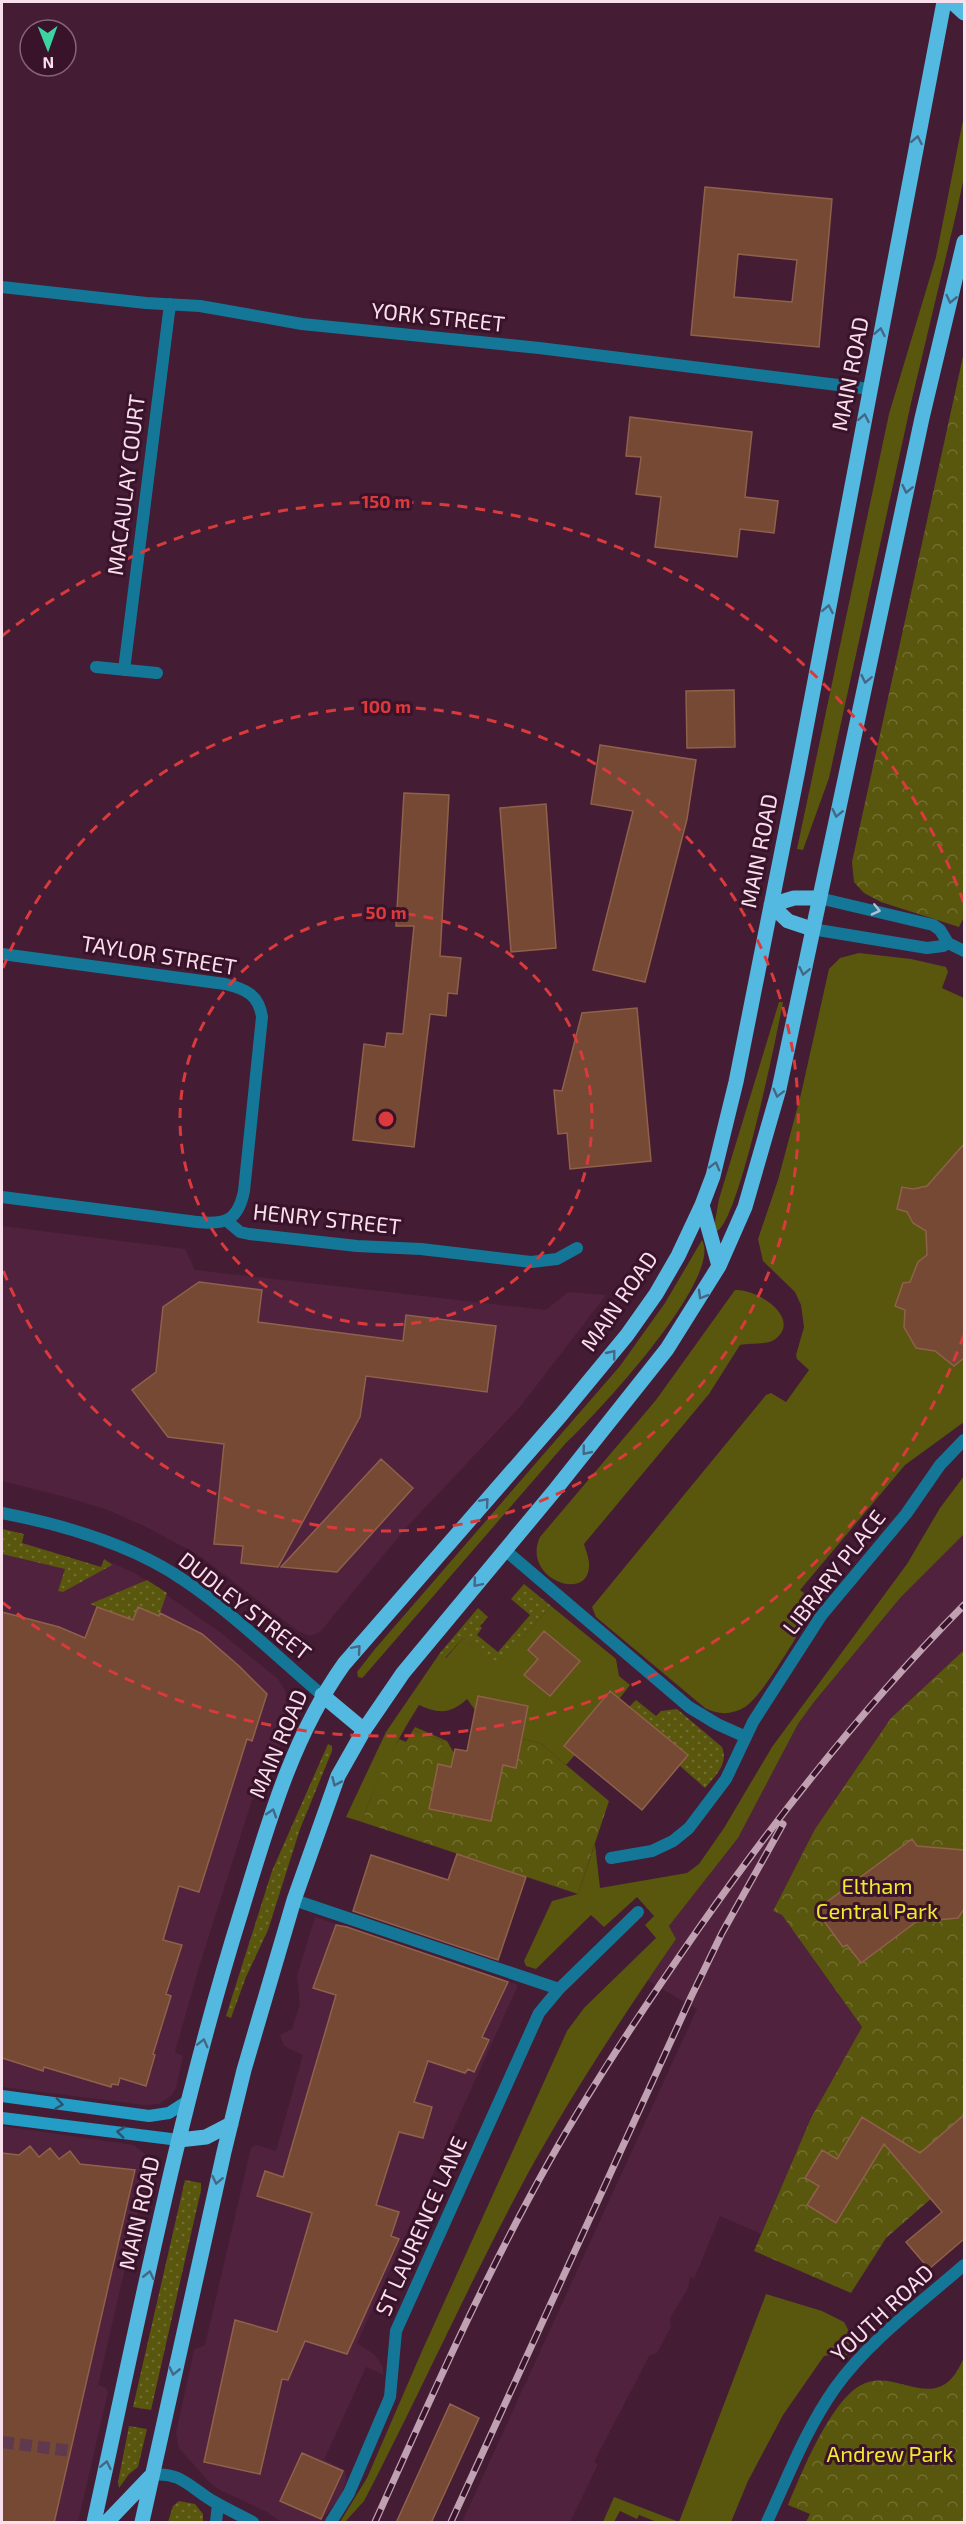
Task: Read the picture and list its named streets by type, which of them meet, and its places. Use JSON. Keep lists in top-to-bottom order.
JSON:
{
  "streets": {
    "main road": ["MAIN ROAD"],
    "street": [
      "YORK STREET",
      "MACAULAY COURT",
      "TAYLOR STREET",
      "HENRY STREET",
      "LIBRARY PLACE",
      "DUDLEY STREET",
      "ST LAURENCE LANE",
      "YOUTH ROAD"
    ]
  },
  "crossings": [
    ["YORK STREET", "MAIN ROAD"],
    ["YORK STREET", "MACAULAY COURT"],
    ["MAIN ROAD", "DUDLEY STREET"],
    ["TAYLOR STREET", "HENRY STREET"]
  ],
  "parks": ["Eltham Central Park", "Andrew Park"],
  "north": "bottom",
  "rings": ["150 m", "100 m", "50 m"]
}
